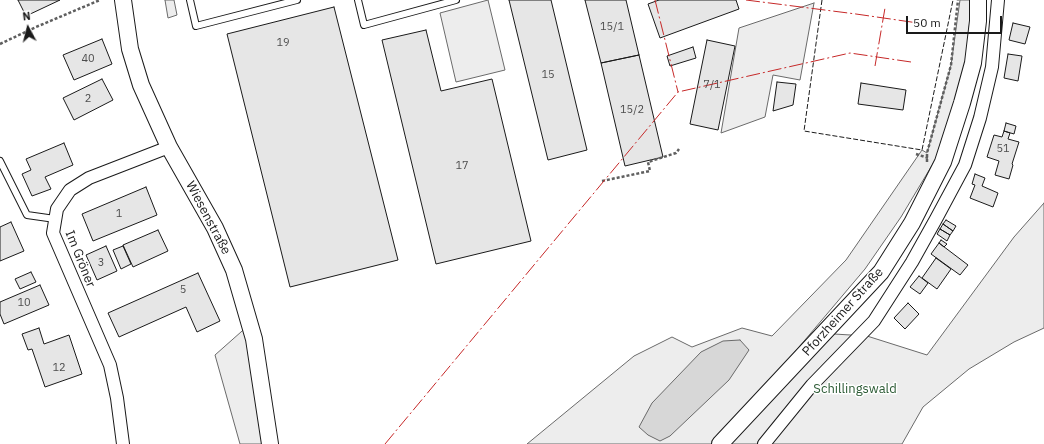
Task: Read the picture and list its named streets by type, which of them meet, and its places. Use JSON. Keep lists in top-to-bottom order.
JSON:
{
  "streets": {
    "street": ["Wiesenstraße", "Im Gröner", "Pforzheimer Straße"]
  },
  "crossings": [
    ["Wiesenstraße", "Im Gröner"]
  ],
  "parks": ["Schillingswald"],
  "house_numbers": [
    "15/1",
    "19",
    "40",
    "15",
    "7/1",
    "2",
    "15/2",
    "51",
    "17",
    "1",
    "3",
    "5",
    "10",
    "12"
  ],
  "scale_bar": "50 m",
  "north": "top"
}
